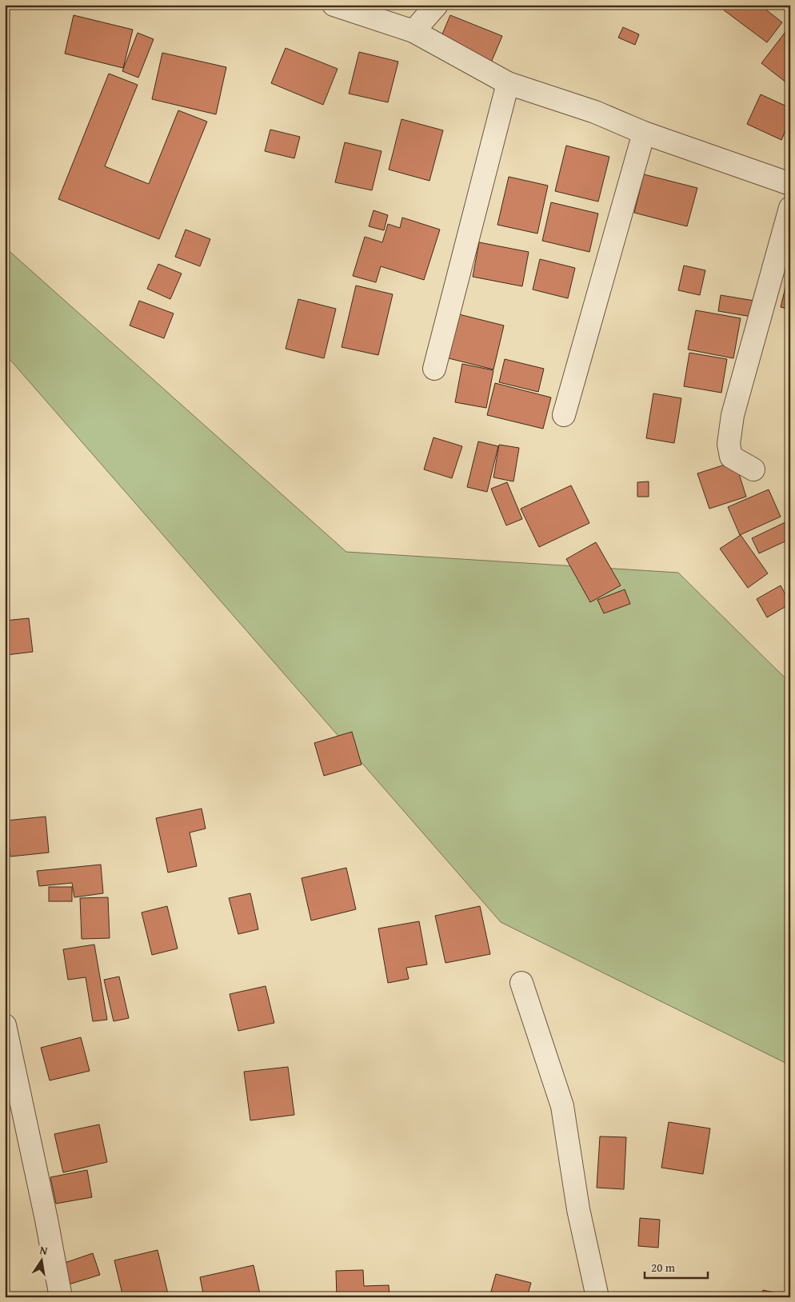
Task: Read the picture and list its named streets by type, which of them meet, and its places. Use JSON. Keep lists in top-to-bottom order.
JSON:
{
  "scale_bar": "20 m",
  "north": "top"
}
